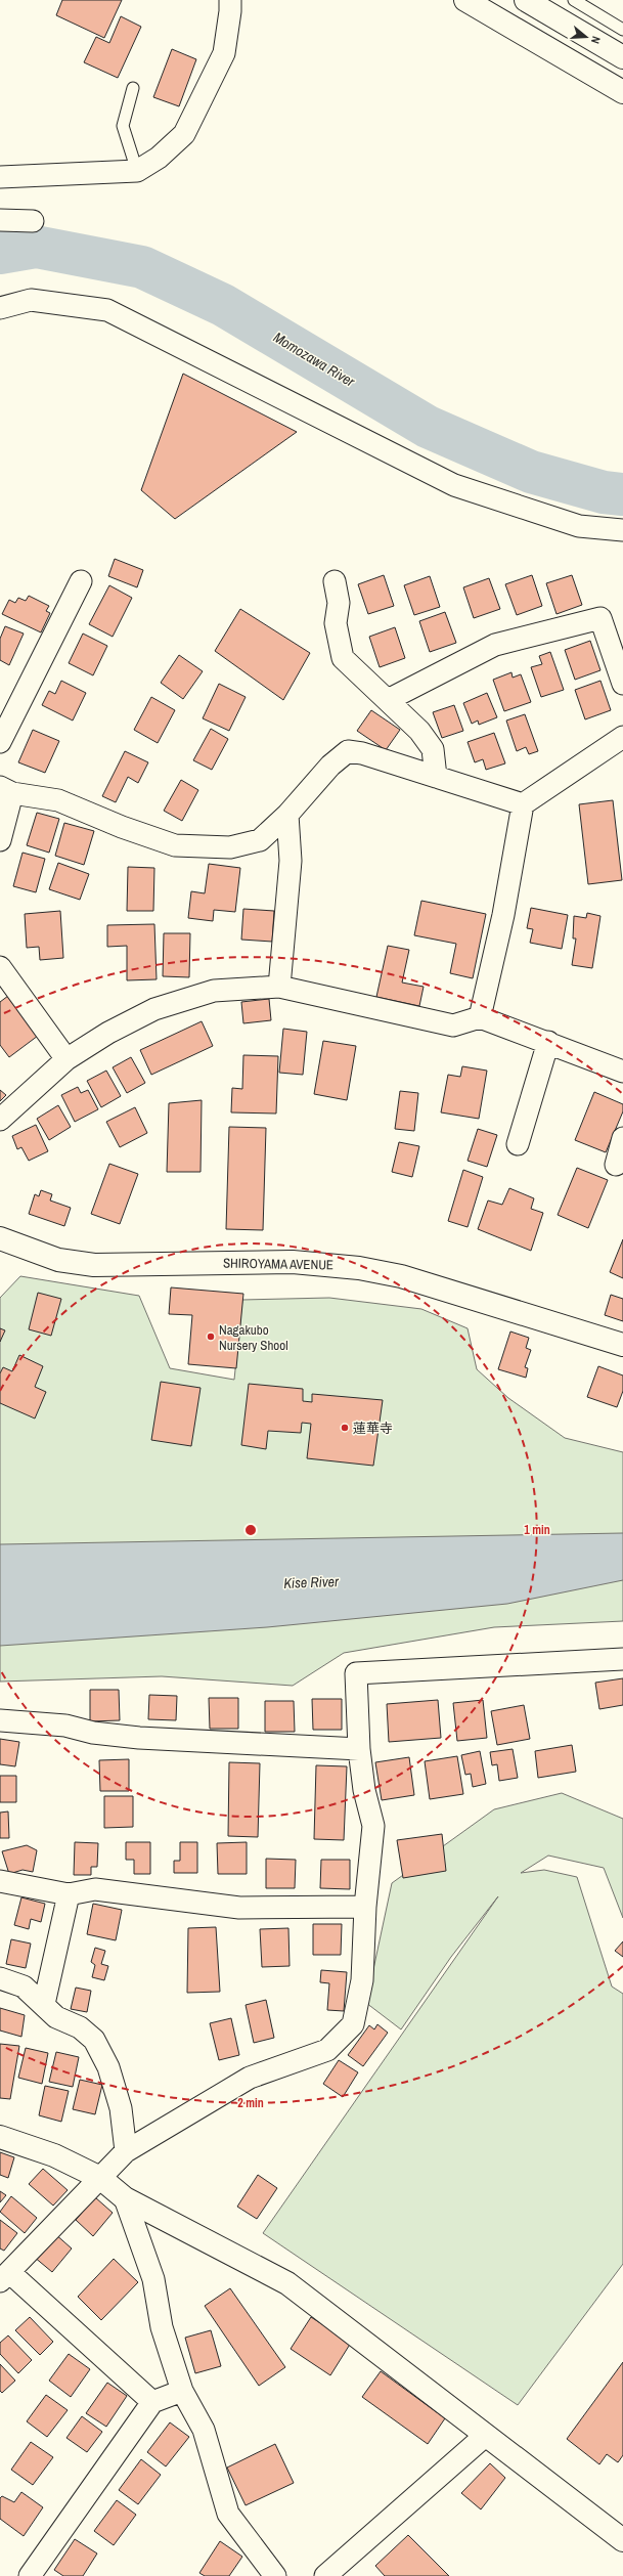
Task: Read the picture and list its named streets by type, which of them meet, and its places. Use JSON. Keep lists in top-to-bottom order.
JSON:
{
  "streets": {
    "main road": ["SHIROYAMA AVENUE"]
  },
  "water": ["Momozawa River", "Kise River"],
  "places": ["Nagakubo Nursery Shool", "蓮華寺"],
  "north": "right",
  "rings": ["1 min", "2 min"]
}
